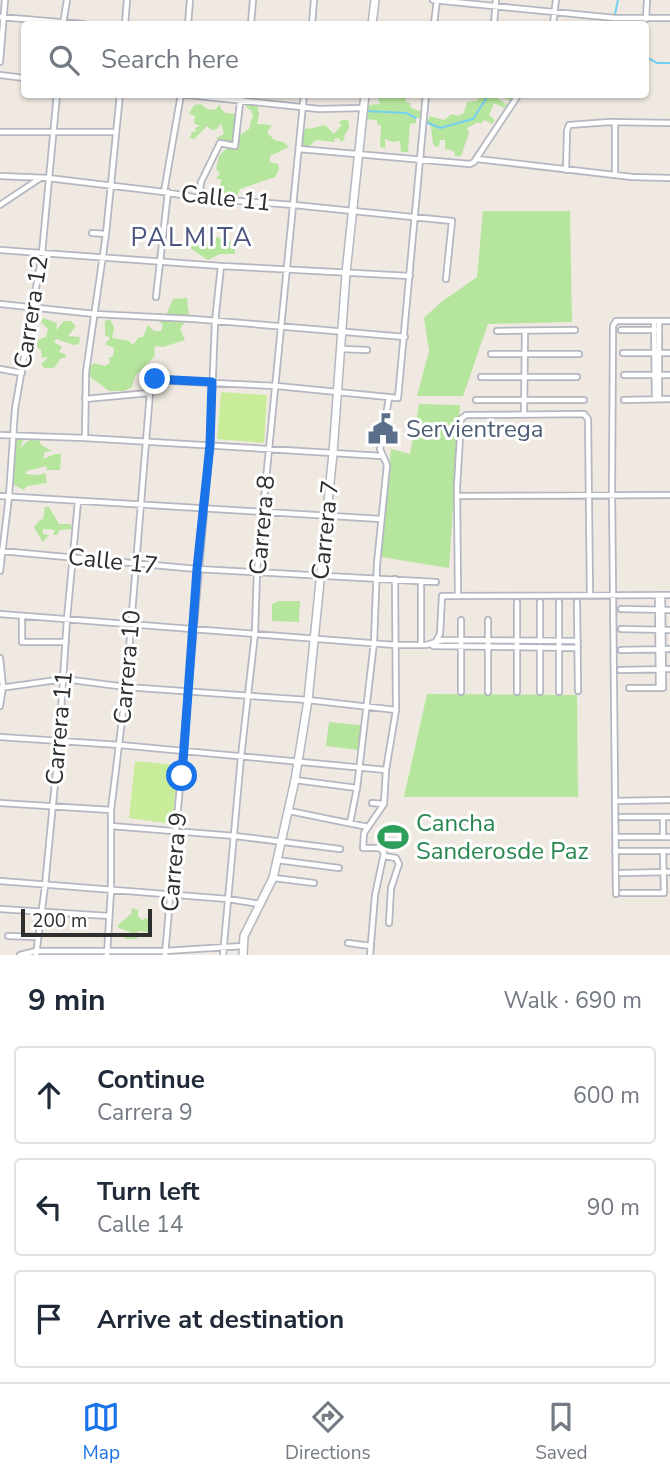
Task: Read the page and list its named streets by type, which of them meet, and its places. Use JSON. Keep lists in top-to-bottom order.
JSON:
{
  "streets": {
    "street": [
      "Calle 11",
      "Carrera 12",
      "Carrera 8",
      "Carrera 7",
      "Calle 17",
      "Carrera 10",
      "Carrera 11",
      "Carrera 9"
    ]
  },
  "crossings": [
    ["Calle 11", "Carrera 12"],
    ["Calle 11", "Carrera 8"],
    ["Calle 11", "Carrera 7"],
    ["Carrera 12", "Calle 17"],
    ["Carrera 8", "Calle 17"],
    ["Carrera 7", "Calle 17"],
    ["Calle 17", "Carrera 10"],
    ["Calle 17", "Carrera 11"],
    ["Calle 17", "Carrera 9"],
    ["Carrera 10", "Carrera 9"]
  ],
  "districts": ["PALMITA"],
  "places": {
    "public building": ["Servientrega"],
    "sports": ["Cancha Sanderosde Paz"]
  },
  "scale_bar": "200 m",
  "page": {
    "search": "Search here",
    "scale": "200 m",
    "heading": ["9 min", "Walk · 690 m"],
    "list": [
      ["Continue", "Carrera 9", "600 m"],
      ["Turn left", "Calle 14", "90 m"],
      "Arrive at destination"
    ],
    "nav": ["Map", "Directions", "Saved"]
  }
}
